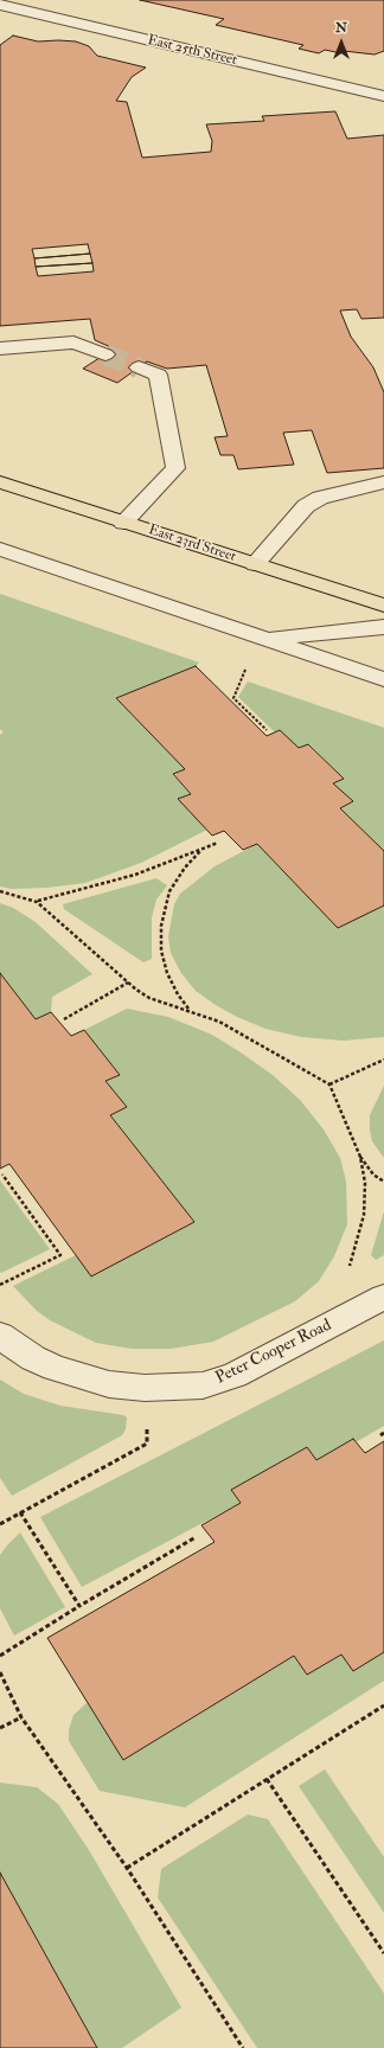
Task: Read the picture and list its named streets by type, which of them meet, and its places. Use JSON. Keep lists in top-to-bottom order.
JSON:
{
  "streets": {
    "main road": ["East 23rd Street"],
    "street": ["East 25th Street", "Peter Cooper Road"]
  },
  "north": "top"
}
